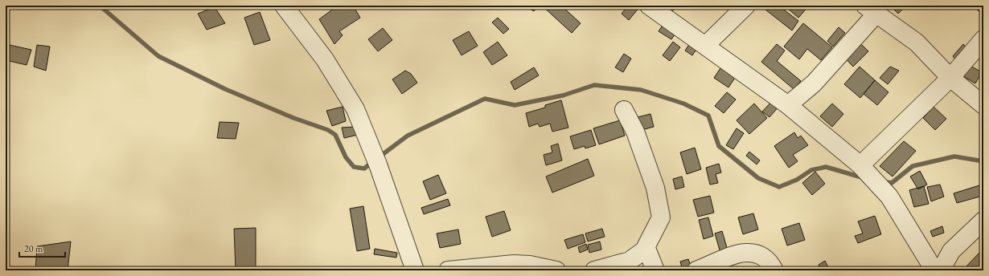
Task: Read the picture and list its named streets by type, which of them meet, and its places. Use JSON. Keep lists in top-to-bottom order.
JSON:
{
  "scale_bar": "20 m"
}
